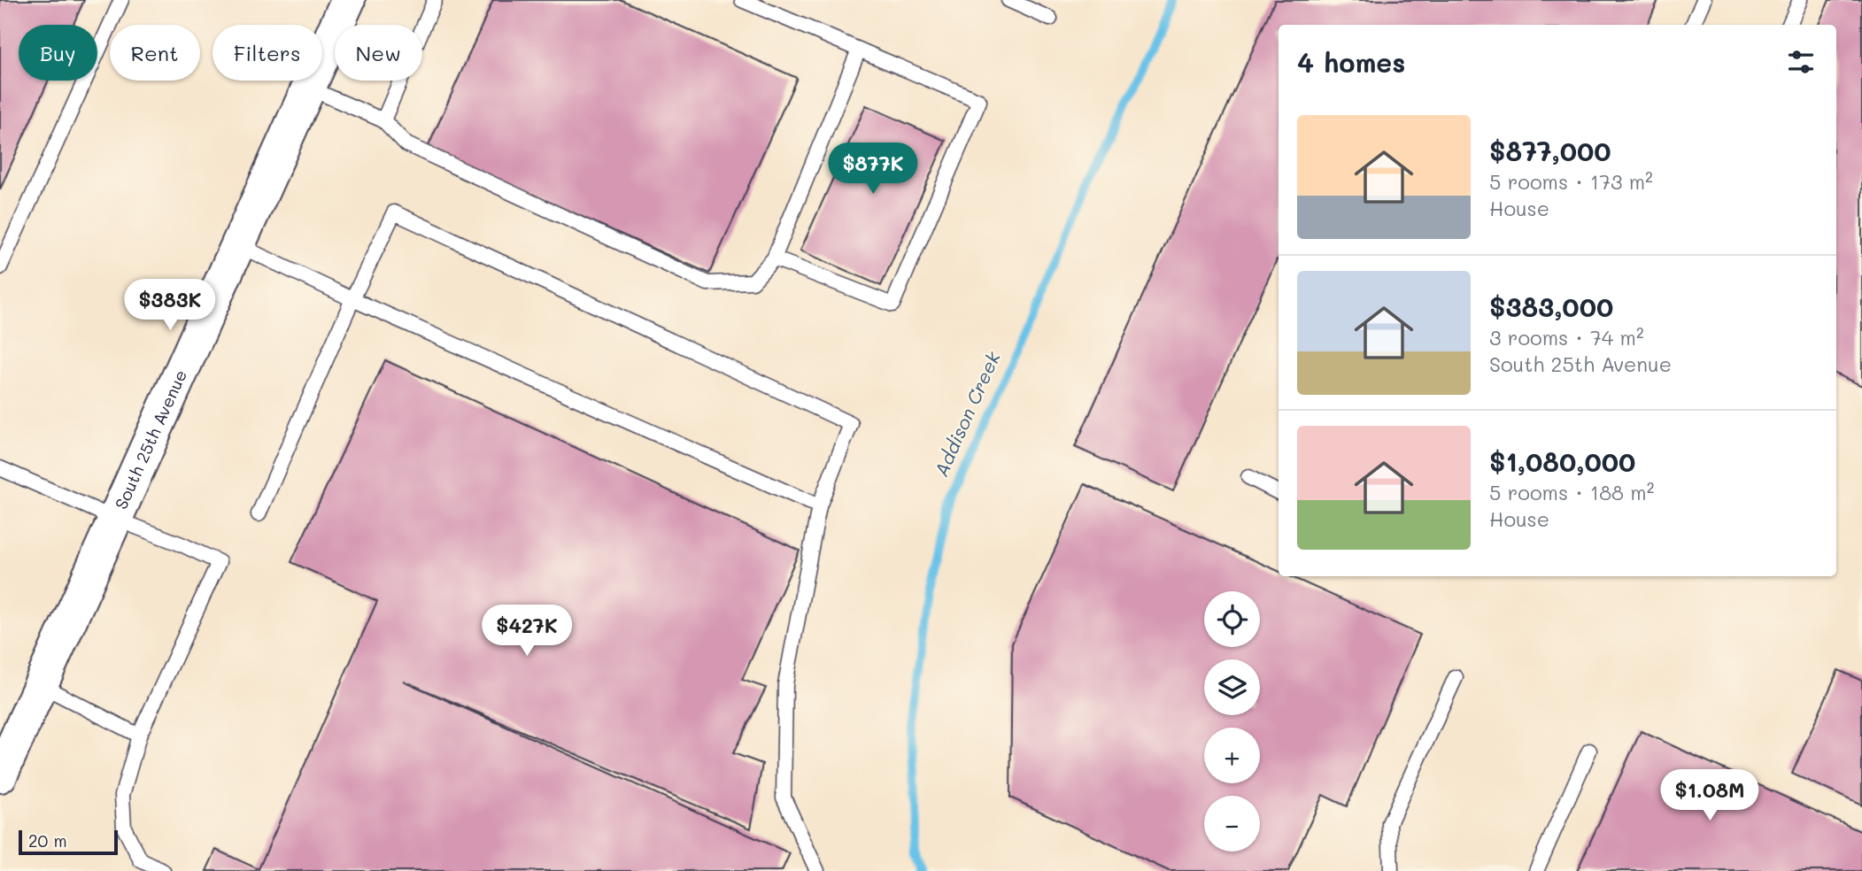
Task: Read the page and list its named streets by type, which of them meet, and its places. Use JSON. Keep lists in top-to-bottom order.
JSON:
{
  "streets": {
    "main road": ["South 25th Avenue"]
  },
  "water": ["Addison Creek"],
  "scale_bar": "20 m",
  "page": {
    "chip": [
      "Buy",
      "Rent",
      "Filters",
      "New"
    ],
    "heading": "4 homes",
    "list": [
      {
        "name": "$877,000",
        "note": "5 rooms · 173 m² · House"
      },
      {
        "name": "$383,000",
        "note": "3 rooms · 74 m² · South 25th Avenue"
      },
      {
        "name": "$1,080,000",
        "note": "5 rooms · 188 m² · House"
      }
    ],
    "price": [
      "$877K",
      "$383K",
      "$427K",
      "$1.08M"
    ],
    "map_buttons": ["+", "−"],
    "scale": "20 m"
  }
}
